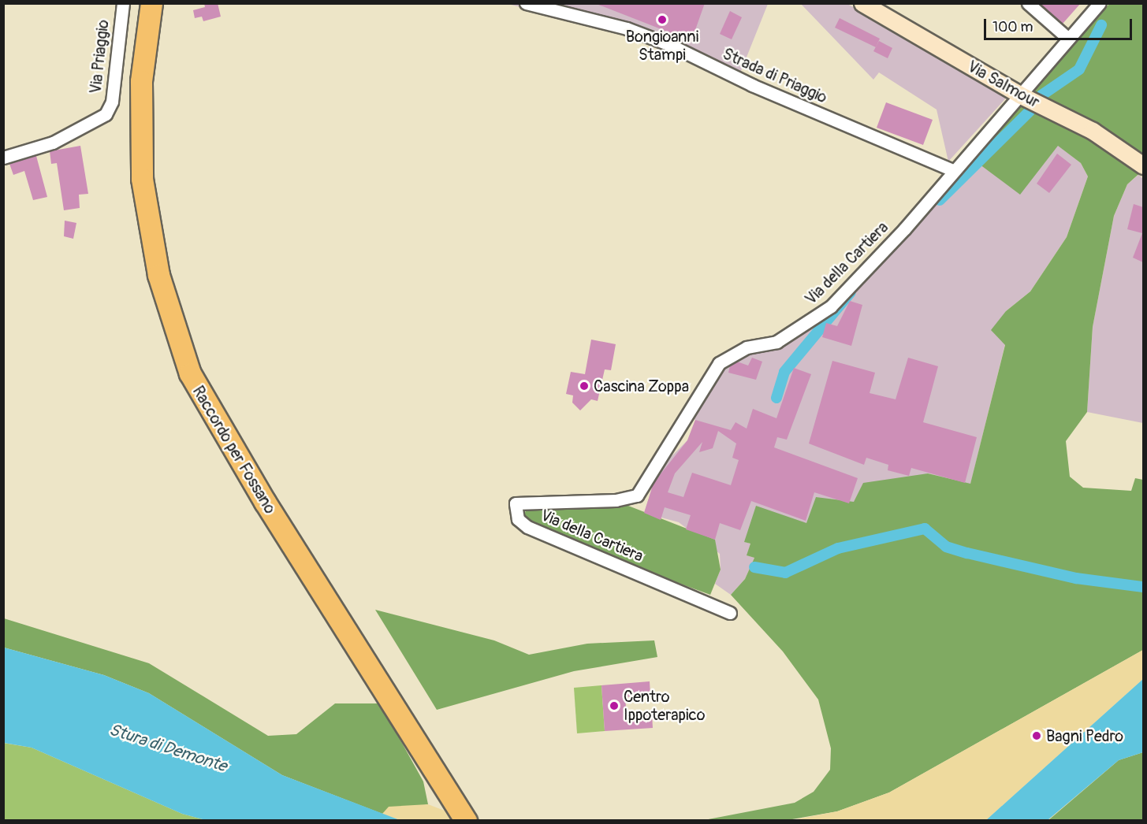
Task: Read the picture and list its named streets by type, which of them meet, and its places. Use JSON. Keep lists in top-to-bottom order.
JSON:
{
  "streets": {
    "highway": ["Raccordo per Fossano"],
    "main road": ["Via Salmour"],
    "street": ["Via Priaggio", "Strada di Priaggio", "Via della Cartiera"]
  },
  "crossings": [
    ["Strada di Priaggio", "Via della Cartiera"],
    ["Via Salmour", "Via della Cartiera"]
  ],
  "water": ["Stura di Demonte"],
  "places": [
    "Bongioanni Stampi",
    "Cascina Zoppa",
    "Centro Ippoterapico",
    "Bagni Pedro"
  ],
  "scale_bar": "100 m"
}
